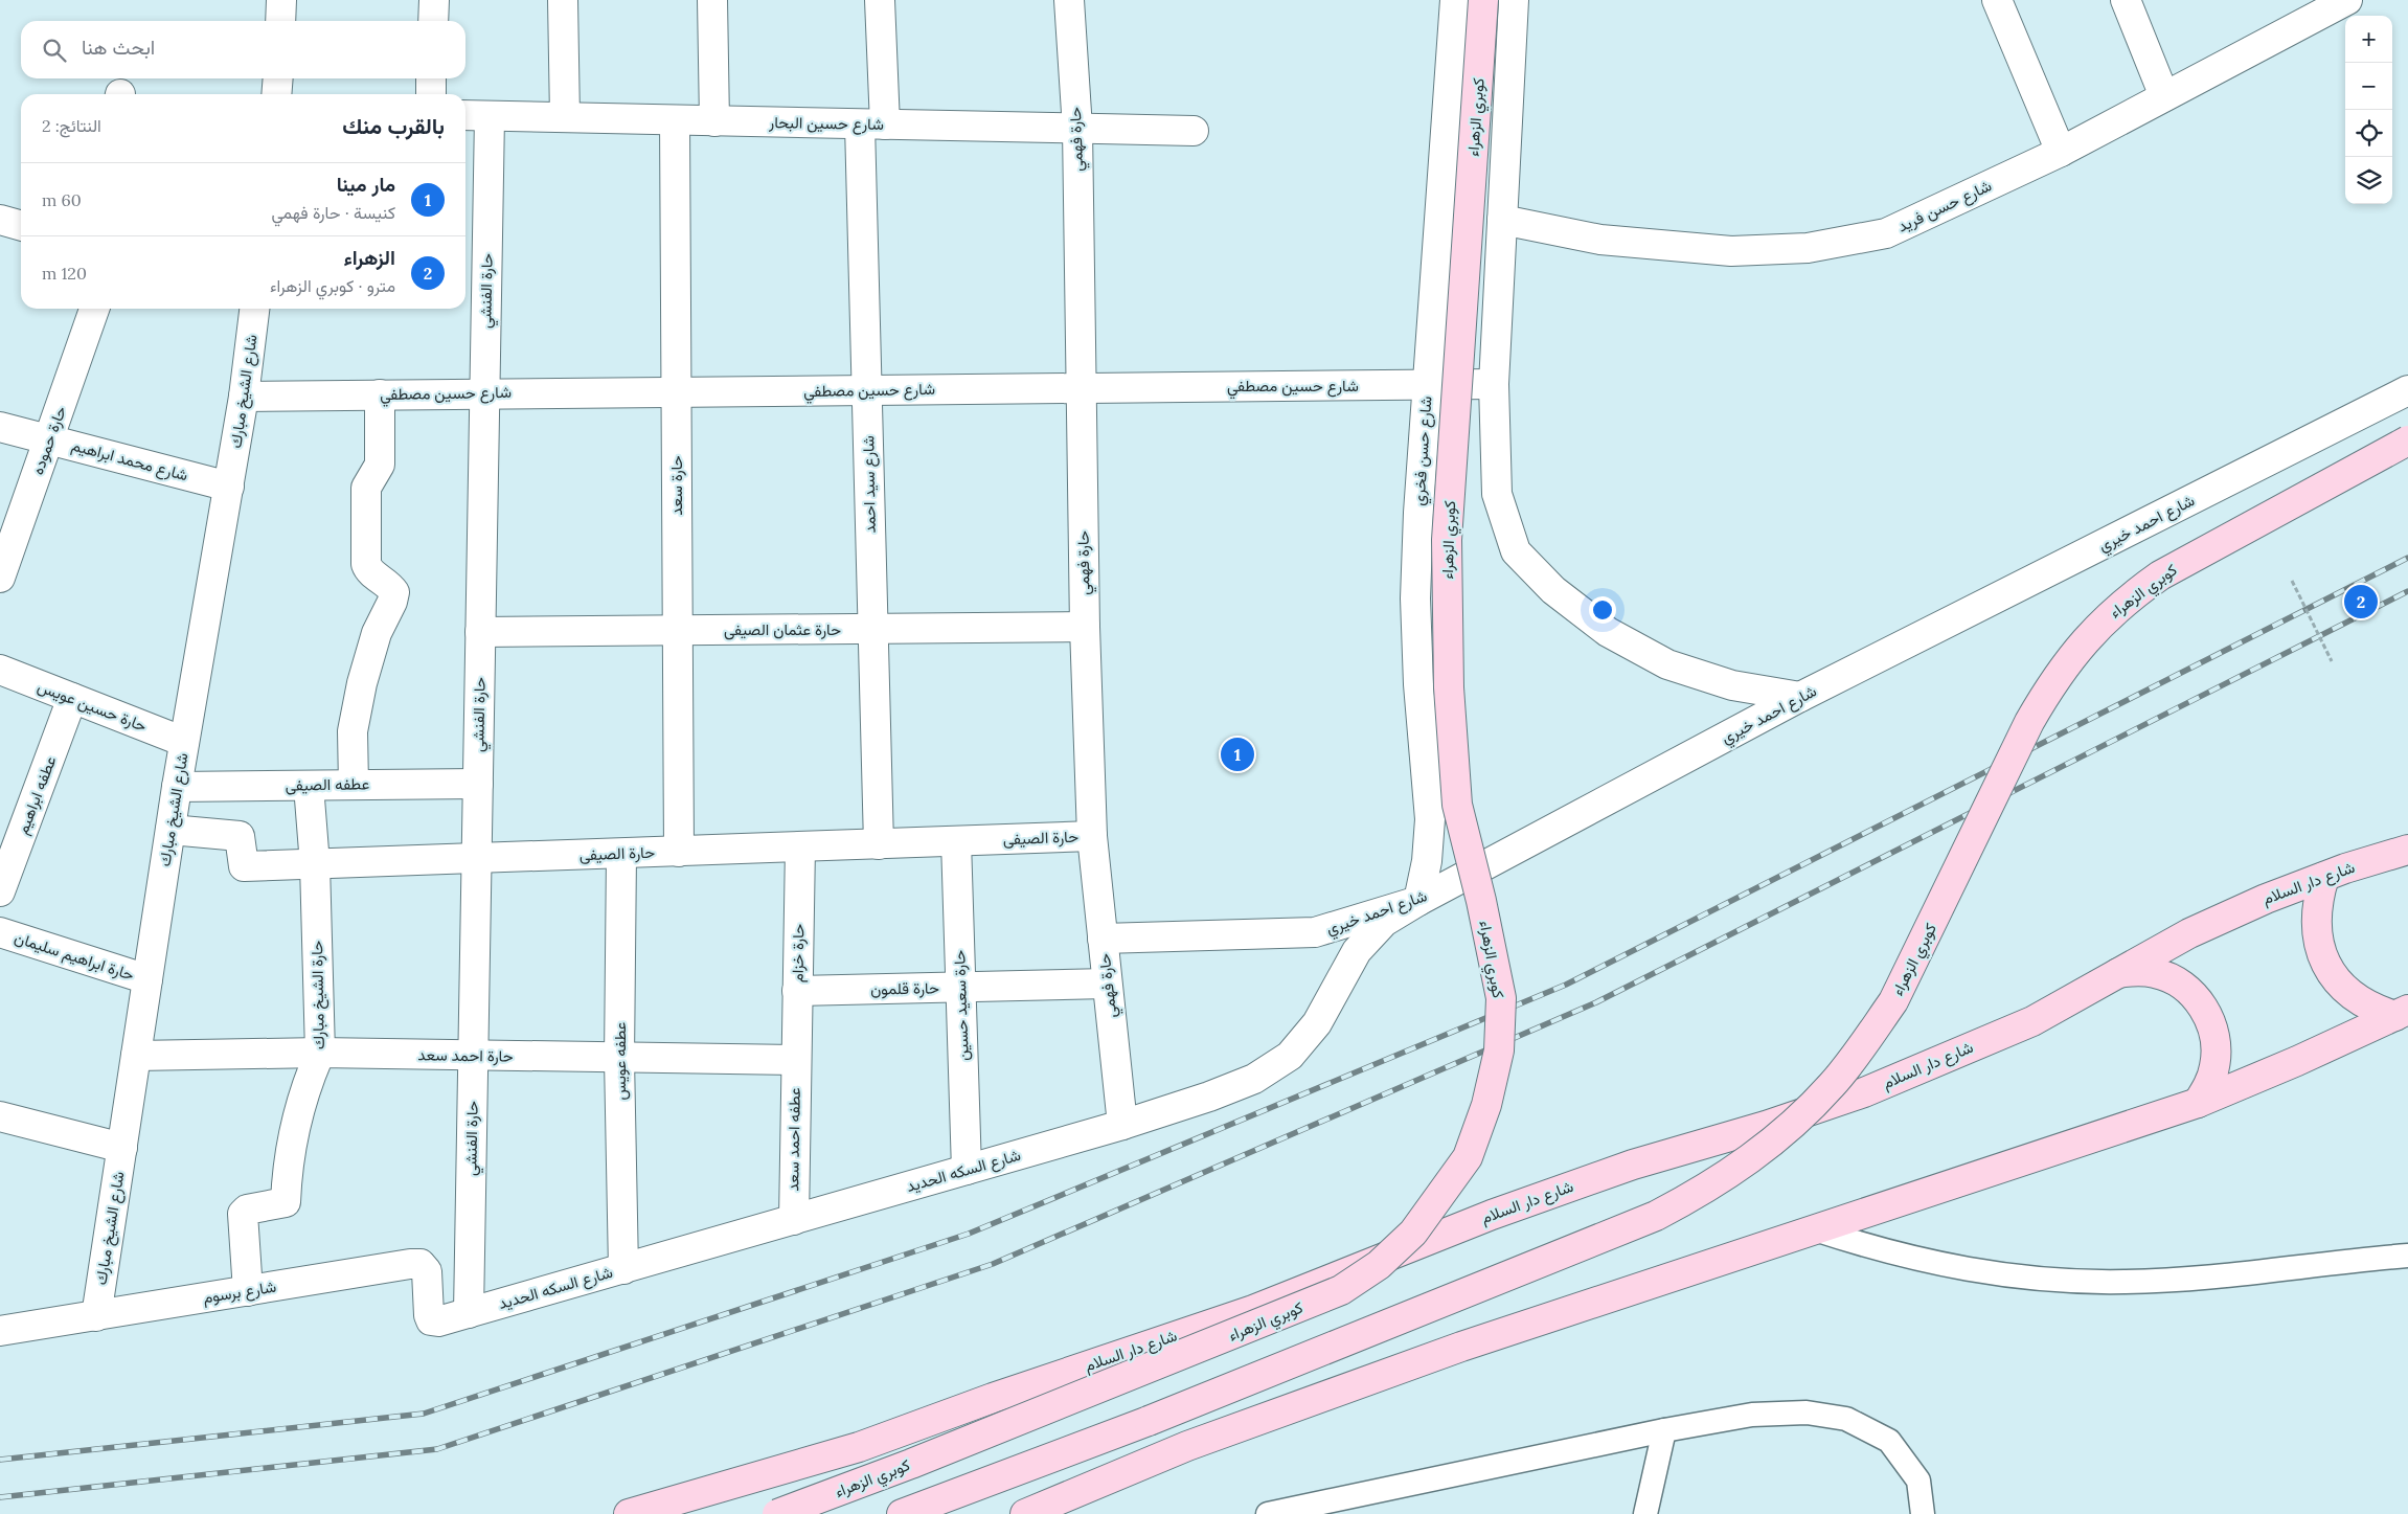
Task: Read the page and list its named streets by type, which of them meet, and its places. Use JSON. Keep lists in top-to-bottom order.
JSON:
{
  "streets": {
    "main road": ["كوبري الزهراء", "شارع دار السلام"],
    "street": [
      "شارع حسين البحار",
      "حارة فهمي",
      "شارع حسن فريد",
      "حارة الفنشي",
      "شارع حسين مصطفي",
      "شارع الشيخ مبارك",
      "حارة حموده",
      "شارع حسن فخري",
      "شارع محمد ابراهيم",
      "شارع سيد احمد",
      "حارة سعد",
      "شارع احمد خيري",
      "حارة عثمان الصيفى",
      "حارة حسين عويس",
      "عطفه الصيفى",
      "عطفه ابراهيم",
      "حارة الصيفى",
      "حارة خزام",
      "حارة ابراهيم سليمان",
      "حارة قلمون",
      "حارة الشيخ مبارك",
      "حارة سعيد حسين",
      "حارة احمد سعد",
      "عطفه عويس",
      "عطفه احمد سعد",
      "شارع السكه الحديد",
      "شارع برسوم"
    ]
  },
  "crossings": [
    ["شارع حسين البحار", "حارة فهمي"],
    ["شارع حسين البحار", "حارة الفنشي"],
    ["شارع حسين البحار", "شارع سيد احمد"],
    ["شارع حسين البحار", "حارة سعد"],
    ["حارة فهمي", "شارع حسين مصطفي"],
    ["حارة فهمي", "شارع احمد خيري"],
    ["حارة فهمي", "حارة عثمان الصيفى"],
    ["حارة فهمي", "حارة الصيفى"],
    ["حارة فهمي", "حارة قلمون"],
    ["حارة فهمي", "شارع السكه الحديد"],
    ["حارة الفنشي", "شارع حسين مصطفي"],
    ["حارة الفنشي", "حارة عثمان الصيفى"],
    ["حارة الفنشي", "عطفه الصيفى"],
    ["حارة الفنشي", "حارة الصيفى"],
    ["حارة الفنشي", "حارة احمد سعد"],
    ["حارة الفنشي", "شارع السكه الحديد"],
    ["شارع حسين مصطفي", "شارع الشيخ مبارك"],
    ["شارع حسين مصطفي", "شارع حسن فخري"],
    ["شارع حسين مصطفي", "شارع سيد احمد"],
    ["شارع حسين مصطفي", "حارة سعد"],
    ["شارع الشيخ مبارك", "شارع محمد ابراهيم"],
    ["شارع الشيخ مبارك", "حارة حسين عويس"],
    ["شارع الشيخ مبارك", "عطفه الصيفى"],
    ["شارع الشيخ مبارك", "حارة الصيفى"],
    ["شارع الشيخ مبارك", "حارة ابراهيم سليمان"],
    ["شارع الشيخ مبارك", "حارة احمد سعد"],
    ["شارع الشيخ مبارك", "شارع برسوم"],
    ["حارة حموده", "شارع محمد ابراهيم"],
    ["شارع حسن فخري", "شارع احمد خيري"],
    ["شارع حسن فخري", "شارع السكه الحديد"],
    ["شارع سيد احمد", "حارة عثمان الصيفى"],
    ["شارع سيد احمد", "حارة الصيفى"],
    ["حارة سعد", "حارة عثمان الصيفى"],
    ["حارة سعد", "حارة الصيفى"],
    ["شارع احمد خيري", "شارع السكه الحديد"],
    ["حارة حسين عويس", "عطفه ابراهيم"],
    ["عطفه الصيفى", "حارة الشيخ مبارك"],
    ["حارة الصيفى", "حارة خزام"],
    ["حارة الصيفى", "حارة الشيخ مبارك"],
    ["حارة الصيفى", "حارة سعيد حسين"],
    ["حارة الصيفى", "عطفه عويس"],
    ["حارة خزام", "حارة قلمون"],
    ["حارة خزام", "حارة احمد سعد"],
    ["حارة خزام", "عطفه احمد سعد"],
    ["حارة قلمون", "حارة سعيد حسين"],
    ["حارة الشيخ مبارك", "حارة احمد سعد"],
    ["حارة الشيخ مبارك", "شارع برسوم"],
    ["حارة سعيد حسين", "شارع السكه الحديد"],
    ["حارة احمد سعد", "عطفه عويس"],
    ["حارة احمد سعد", "عطفه احمد سعد"],
    ["عطفه عويس", "شارع السكه الحديد"],
    ["عطفه احمد سعد", "شارع السكه الحديد"],
    ["شارع السكه الحديد", "شارع برسوم"]
  ],
  "page": {
    "map_buttons": ["+", "−"],
    "search": "ابحث هنا",
    "heading": ["بالقرب منك", "النتائج: 2"],
    "list": [
      {
        "mark": "1",
        "name": "مار مينا",
        "note": "كنيسة · حارة فهمي",
        "value": "60 m"
      },
      {
        "mark": "2",
        "name": "الزهراء",
        "note": "مترو · كوبري الزهراء",
        "value": "120 m"
      }
    ],
    "pins": ["2", "1"]
  }
}
